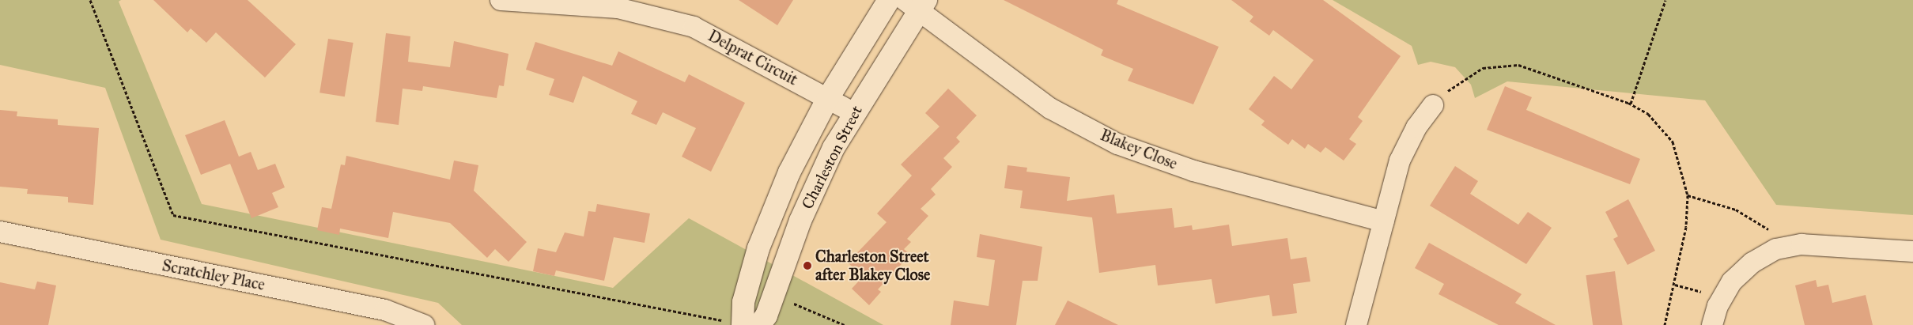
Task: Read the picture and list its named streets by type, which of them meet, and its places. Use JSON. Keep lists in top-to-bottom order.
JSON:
{
  "streets": {
    "street": [
      "Delprat Circuit",
      "Blakey Close",
      "Charleston Street",
      "Scratchley Place"
    ]
  },
  "crossings": [
    ["Delprat Circuit", "Charleston Street"],
    ["Blakey Close", "Charleston Street"]
  ],
  "places": ["Charleston Street after Blakey Close"]
}
